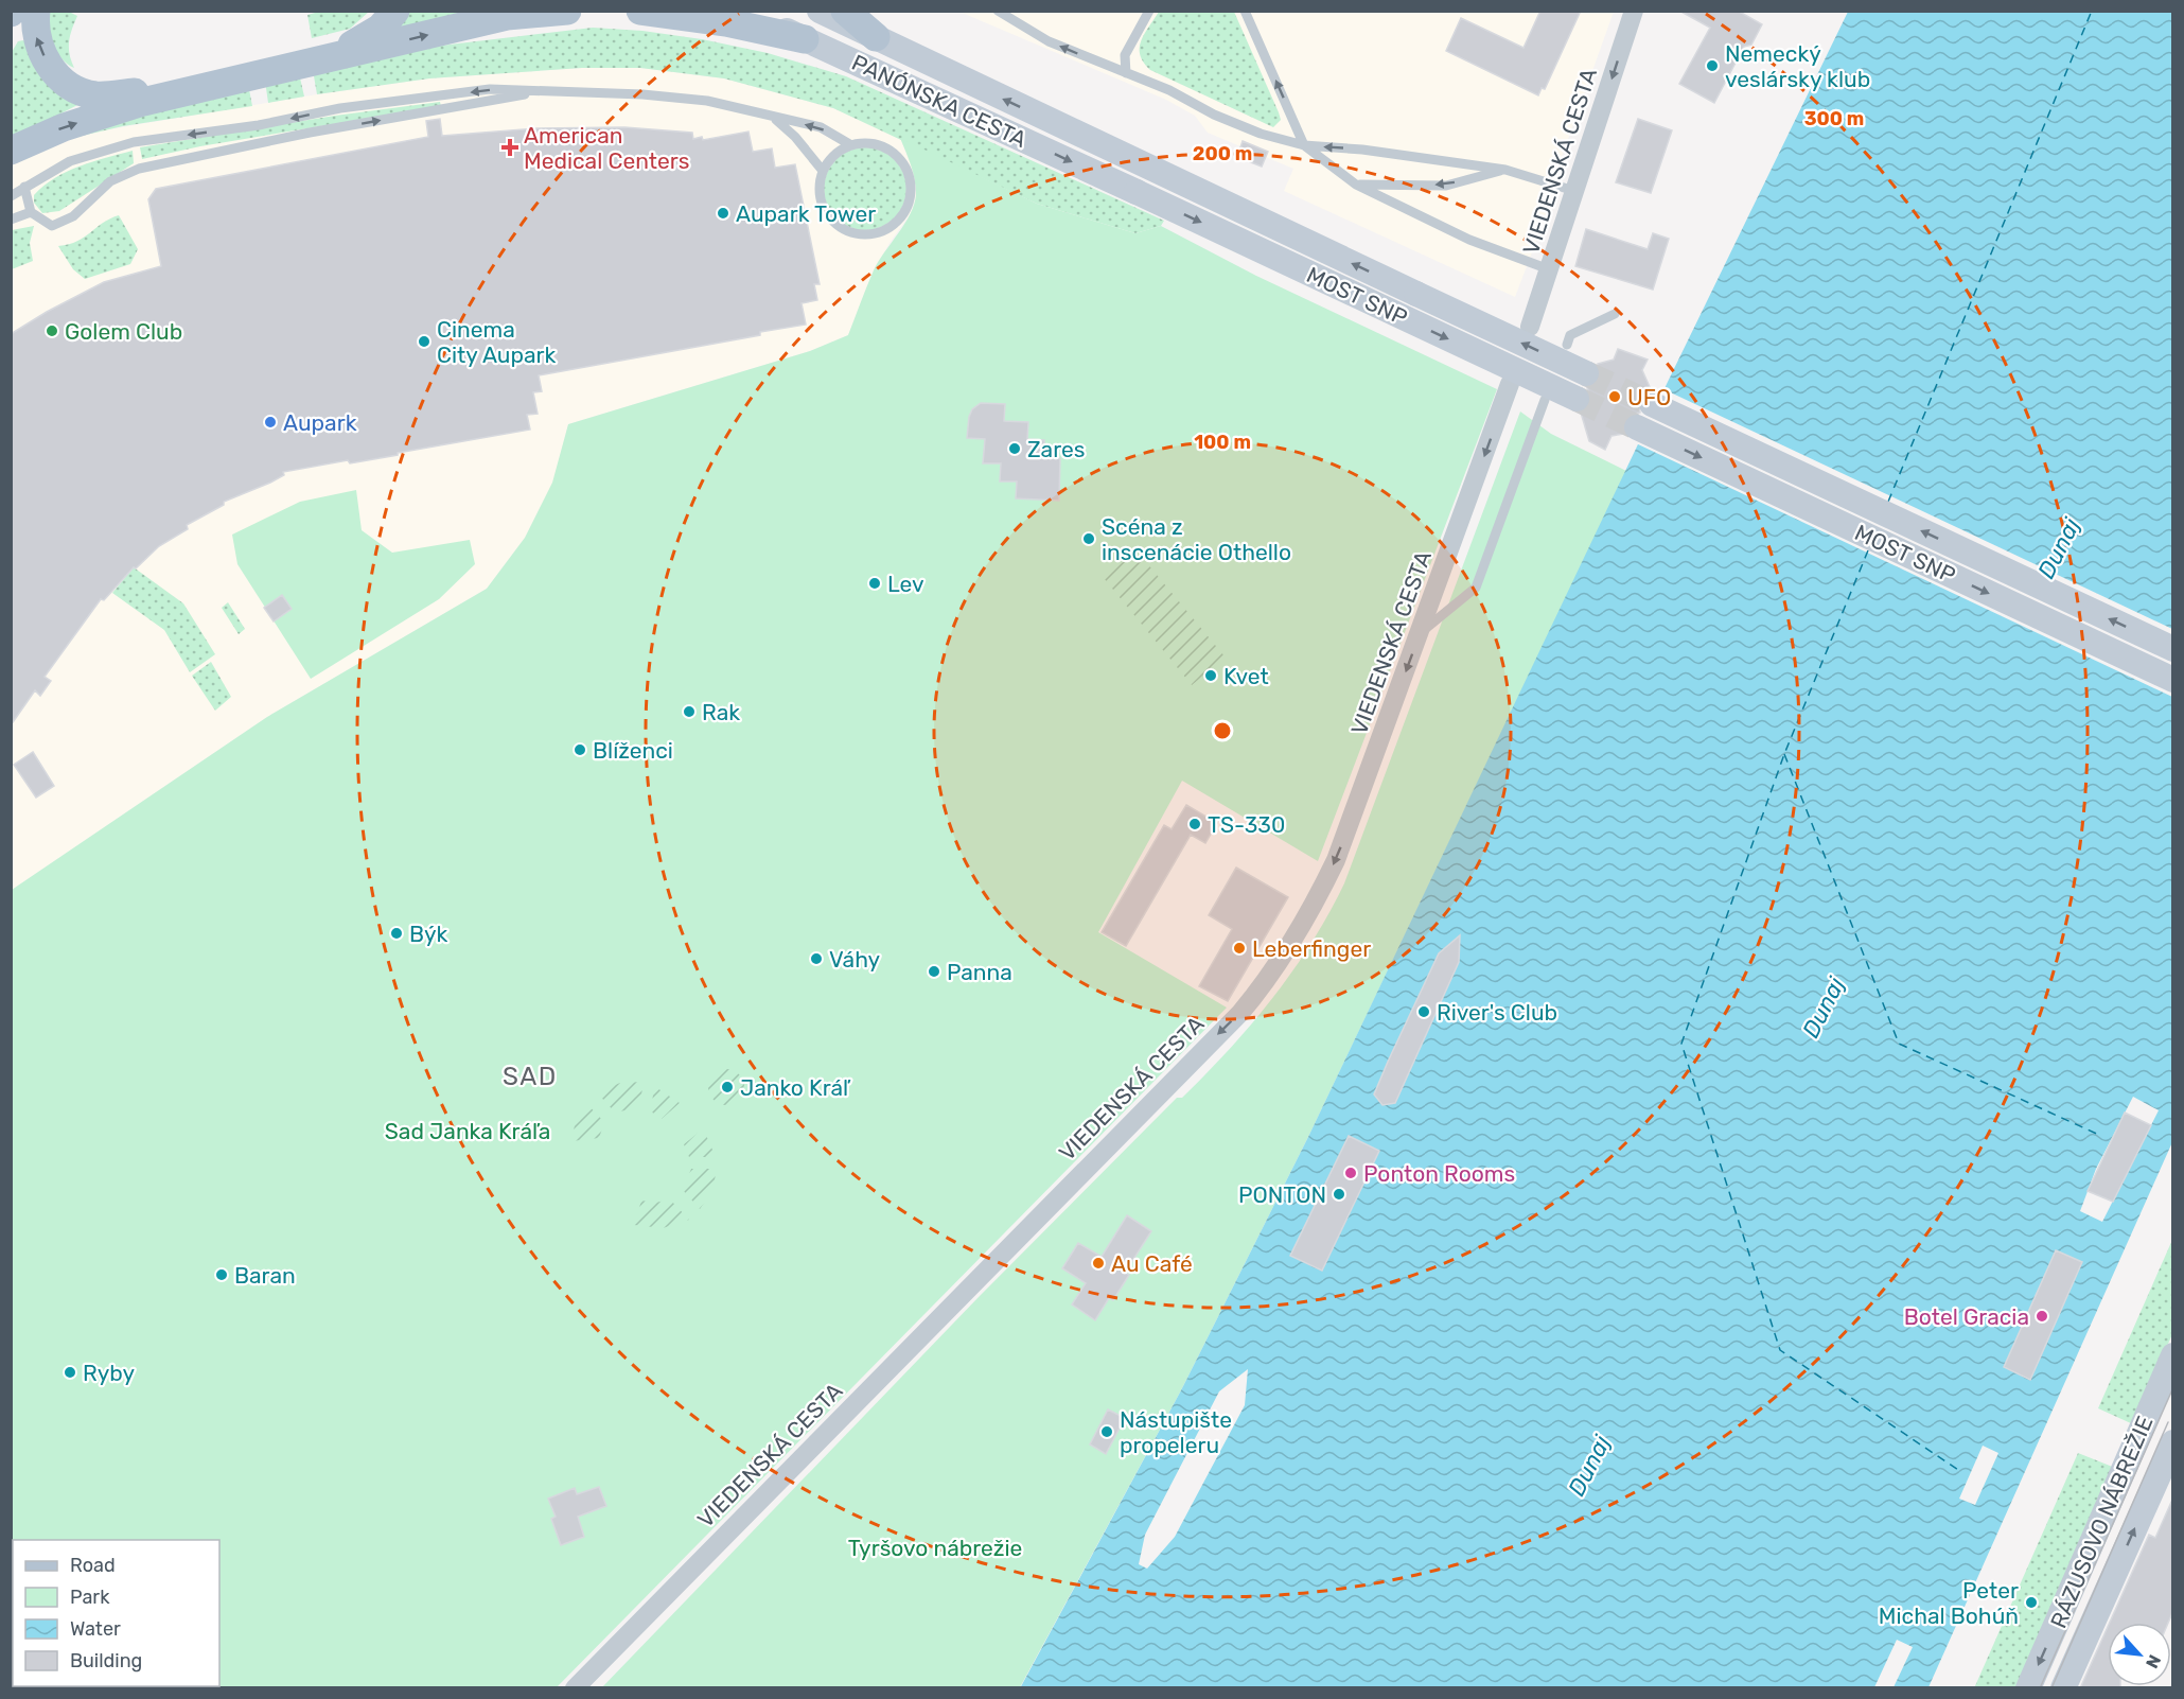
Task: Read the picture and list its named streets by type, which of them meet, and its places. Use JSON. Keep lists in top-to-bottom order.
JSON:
{
  "streets": {
    "main road": ["PANÓNSKA CESTA", "MOST SNP", "RÁZUSOVO NÁBREŽIE"],
    "street": ["VIEDENSKÁ CESTA"]
  },
  "crossings": [
    ["PANÓNSKA CESTA", "MOST SNP"]
  ],
  "one_way": ["VIEDENSKÁ CESTA"],
  "districts": ["SAD"],
  "water": ["Dunaj"],
  "parks": ["Sad Janka Kráľa", "Tyršovo nábrežie"],
  "places": {
    "other": [
      "Nemecký veslársky klub",
      "Aupark Tower",
      "Golem Club",
      "Cinema City Aupark",
      "UFO",
      "Aupark",
      "Zares",
      "Scéna z inscenácie Othello",
      "Lev",
      "Kvet",
      "Rak",
      "Blíženci",
      "TS-330",
      "Býk",
      "Leberfinger",
      "Váhy",
      "Panna",
      "River's Club",
      "Janko Kráľ",
      "Ponton Rooms",
      "PONTON",
      "Au Café",
      "Baran",
      "Botel Gracia",
      "Ryby",
      "Nástupište propeleru",
      "Peter Michal Bohúň"
    ],
    "health": ["American Medical Centers"]
  },
  "legend": [
    "Road",
    "Park",
    "Water",
    "Building"
  ],
  "north": "bottom right",
  "rings": ["300 m", "200 m", "100 m"]
}
